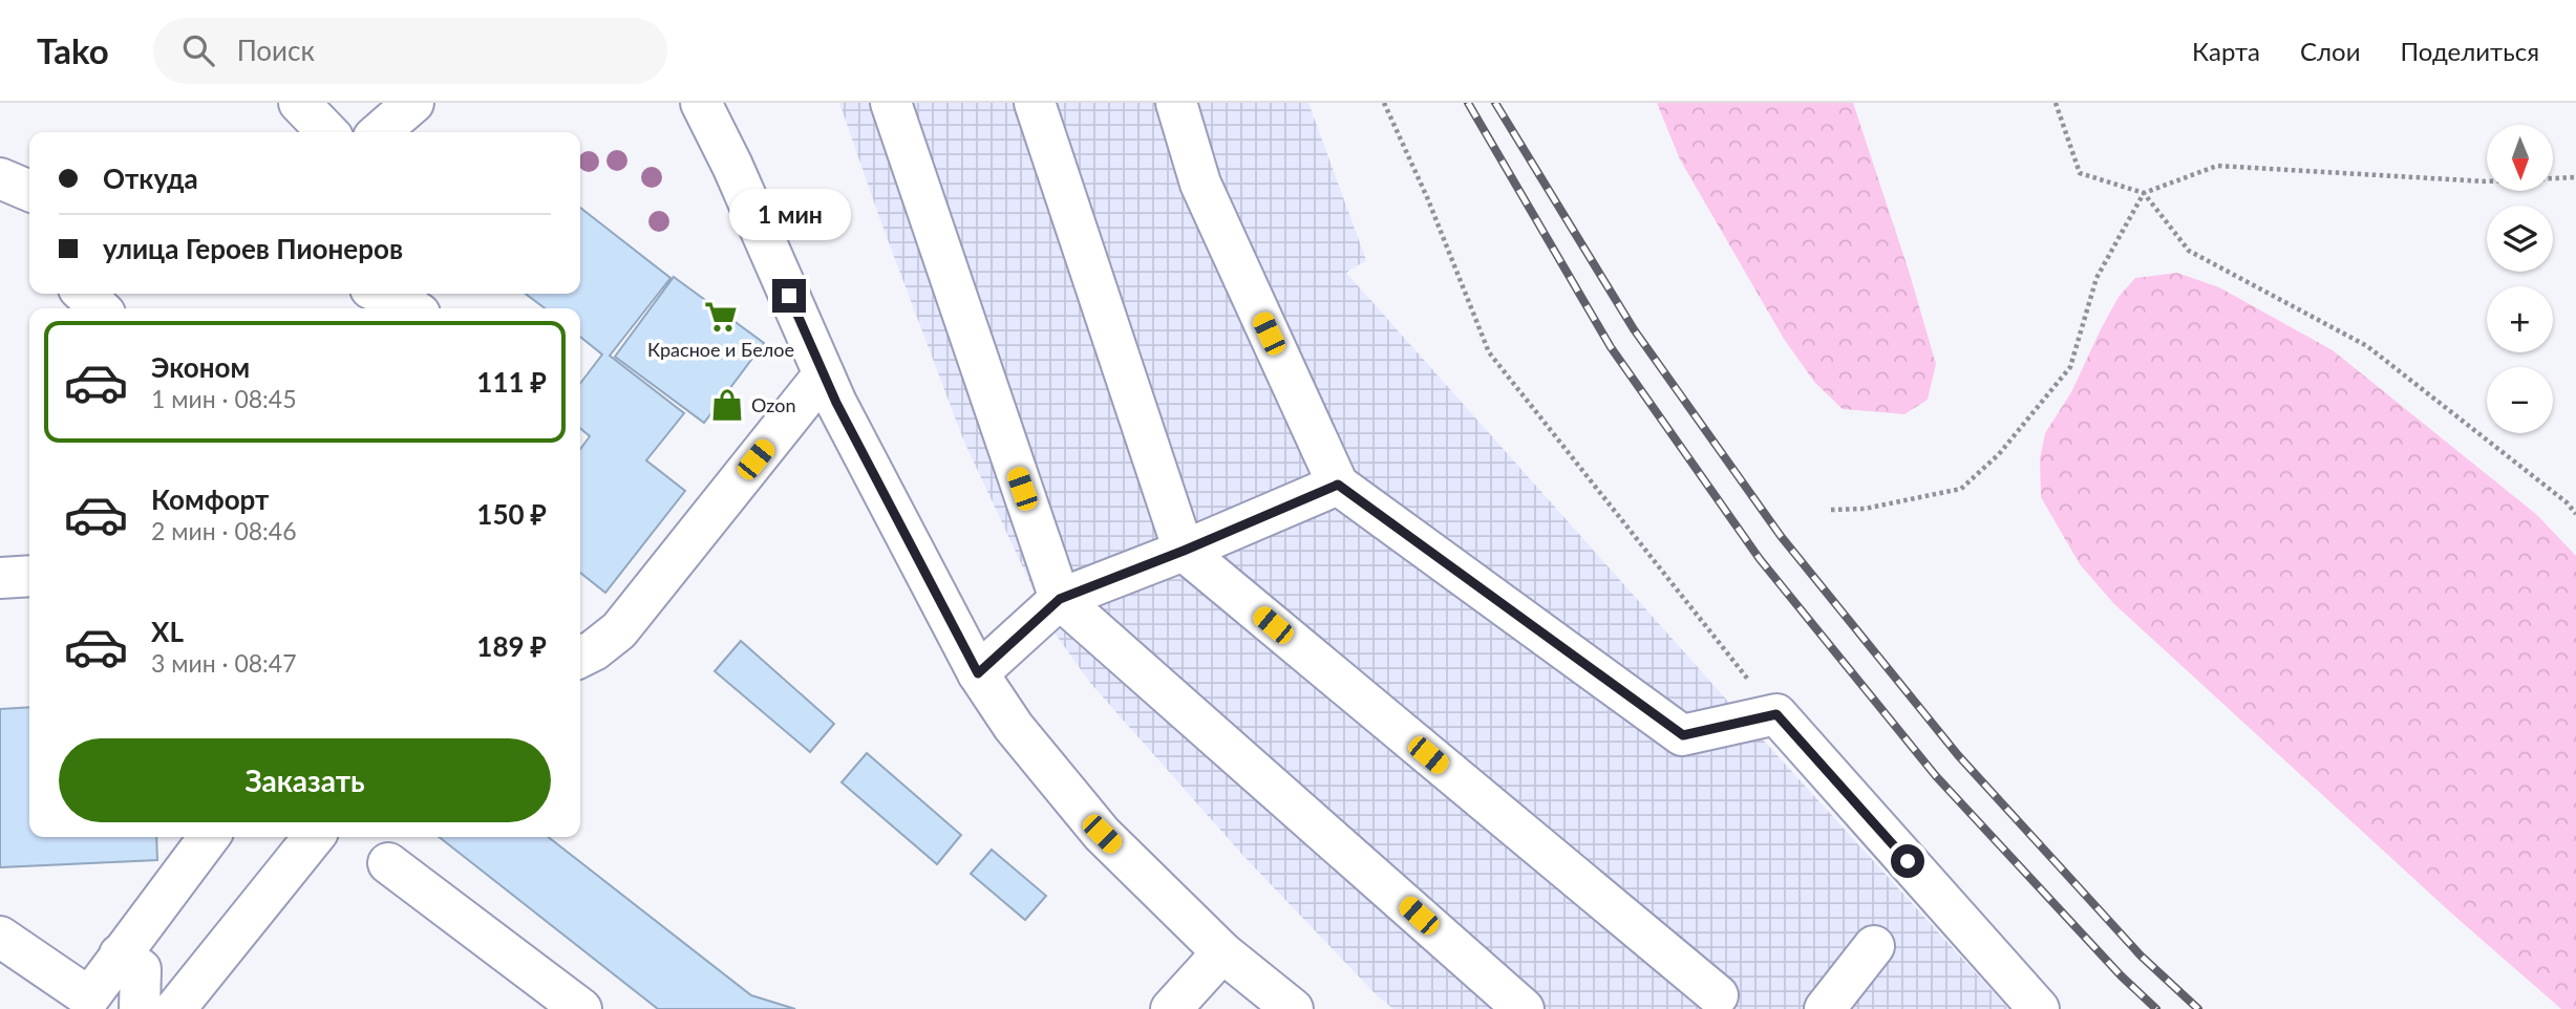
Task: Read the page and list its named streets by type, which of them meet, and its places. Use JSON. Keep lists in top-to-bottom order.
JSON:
{
  "places": {
    "supermarket": ["Красное и Белое"],
    "shop": ["Ozon"]
  },
  "north": "bottom",
  "page": {
    "header": "Tako",
    "search": "Поиск",
    "nav": ["Карта", "Слои", "Поделиться"],
    "map_buttons": ["+", "−"],
    "banner": ["Откуда", "улица Героев Пионеров"],
    "bubble": "1 мин",
    "list": [
      {
        "name": "Эконом",
        "note": "1 мин · 08:45",
        "value": "111 ₽"
      },
      {
        "name": "Комфорт",
        "note": "2 мин · 08:46",
        "value": "150 ₽"
      },
      {
        "name": "XL",
        "note": "3 мин · 08:47",
        "value": "189 ₽"
      }
    ],
    "buttons": "Заказать"
  }
}
